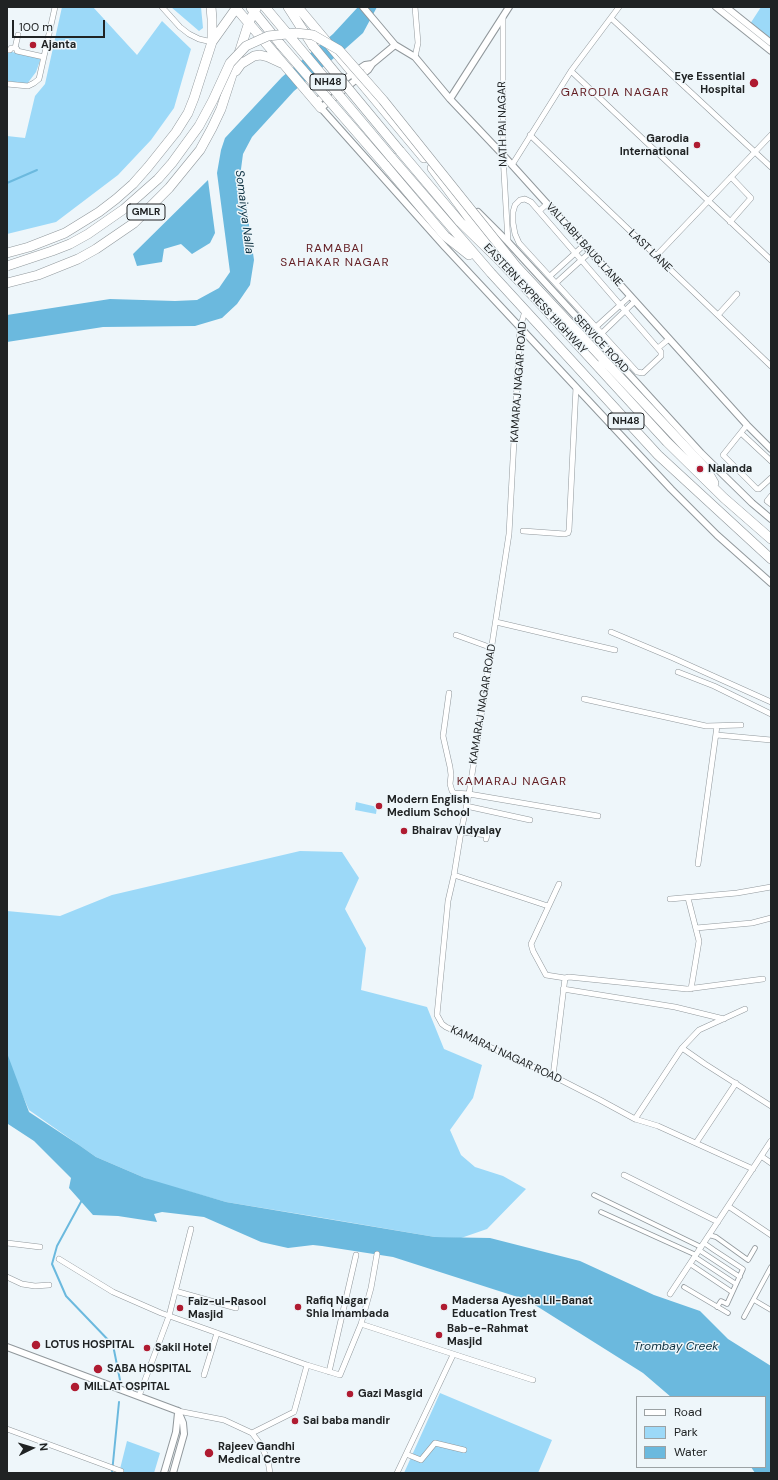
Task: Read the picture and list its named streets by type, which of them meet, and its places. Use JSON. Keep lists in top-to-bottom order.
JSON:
{
  "streets": {
    "highway": ["NH48", "GMLR", "EASTERN EXPRESS HIGHWAY"],
    "street": [
      "NATH PAI NAGAR",
      "VALLABH BAUG LANE",
      "LAST LANE",
      "SERVICE ROAD",
      "KAMARAJ NAGAR ROAD"
    ]
  },
  "crossings": [
    ["NH48", "EASTERN EXPRESS HIGHWAY"],
    ["NATH PAI NAGAR", "VALLABH BAUG LANE"],
    ["NATH PAI NAGAR", "SERVICE ROAD"],
    ["EASTERN EXPRESS HIGHWAY", "KAMARAJ NAGAR ROAD"]
  ],
  "districts": ["GARODIA NAGAR", "RAMABAI SAHAKAR NAGAR", "KAMARAJ NAGAR"],
  "water": ["Somaiyya Nalla", "Trombay Creek"],
  "places": [
    "Ajanta",
    "Eye Essential Hospital",
    "Garodia International",
    "Nalanda",
    "Modern English Medium School",
    "Bhairav Vidyalay",
    "Rafiq Nagar Shia Imambada",
    "Madersa Ayesha Lil-Banat Education Trest",
    "Faiz-ul-Rasool Masjid",
    "Bab-e-Rahmat Masjid",
    "LOTUS HOSPITAL",
    "Sakil Hotel",
    "SABA HOSPITAL",
    "MILLAT OSPITAL",
    "Gazi Masgid",
    "Sai baba mandir",
    "Rajeev Gandhi Medical Centre"
  ],
  "legend": ["Road", "Park", "Water"],
  "scale_bar": "100 m",
  "north": "right"
}
